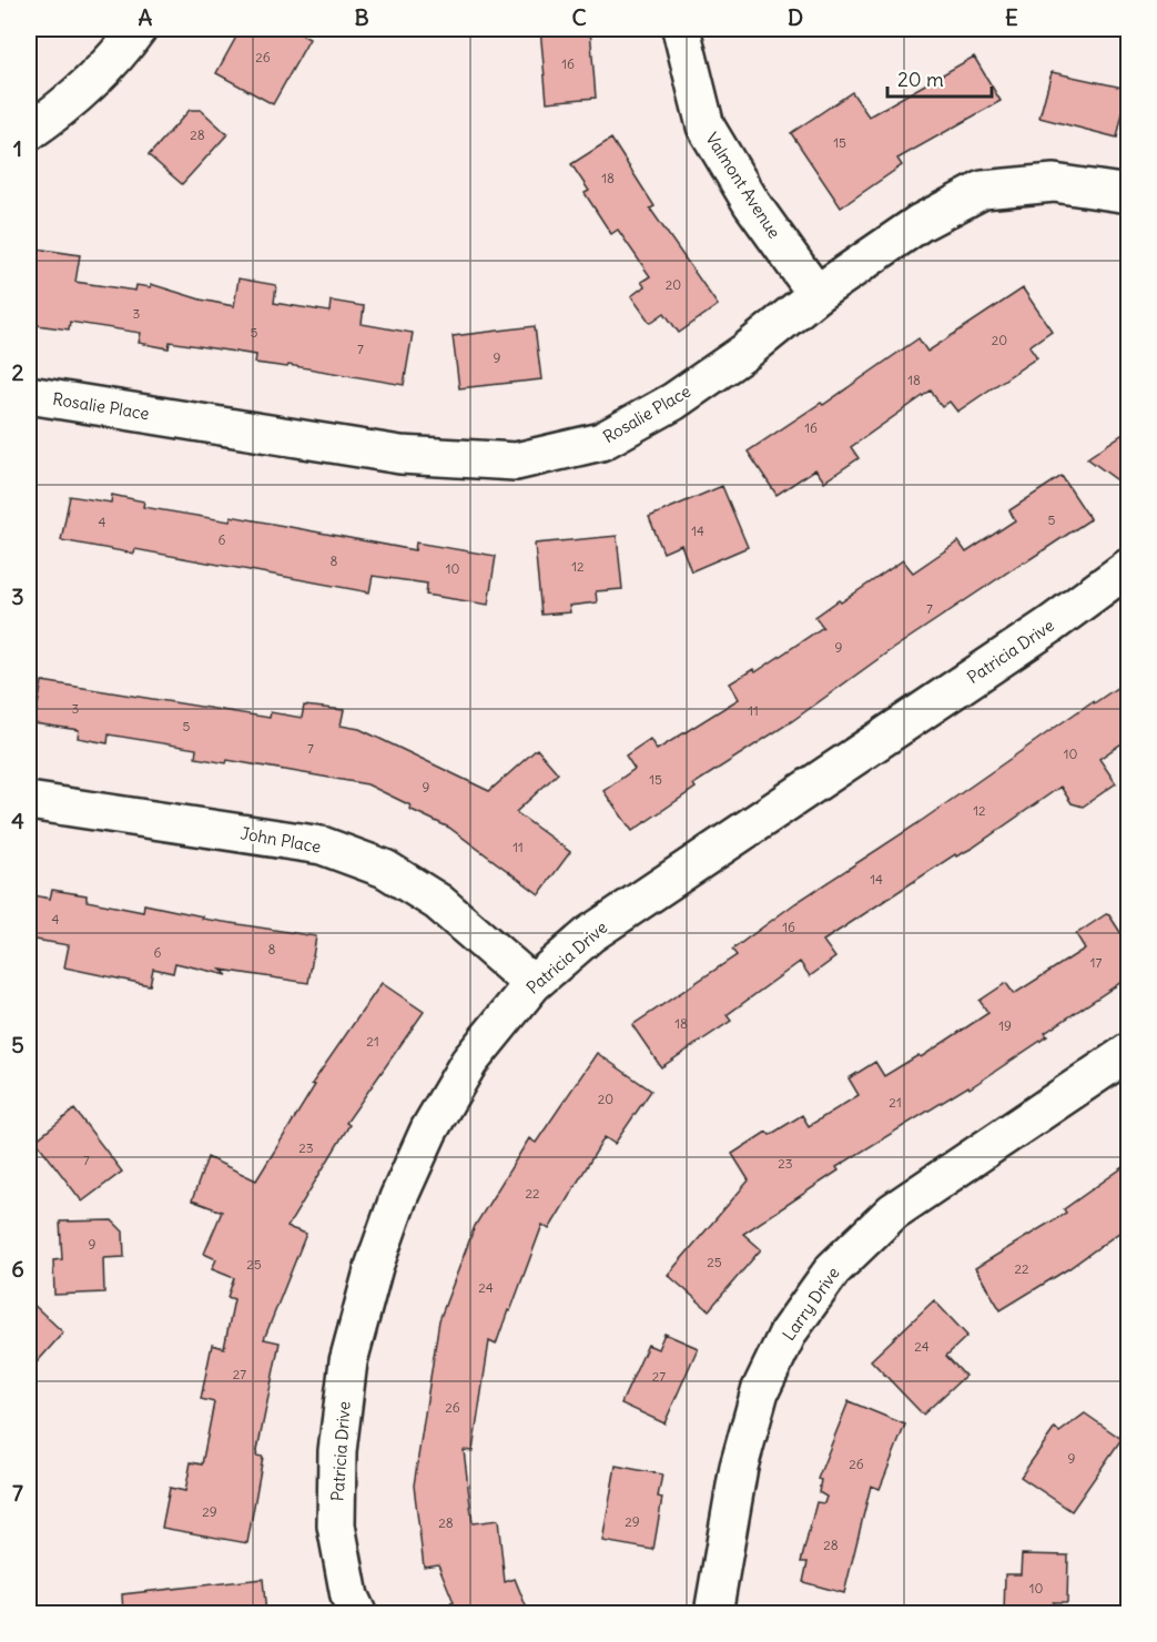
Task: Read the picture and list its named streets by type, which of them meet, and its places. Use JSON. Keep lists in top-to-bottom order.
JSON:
{
  "streets": {
    "street": [
      "Valmont Avenue",
      "Rosalie Place",
      "Patricia Drive",
      "John Place",
      "Larry Drive"
    ]
  },
  "crossings": [
    ["Valmont Avenue", "Rosalie Place"],
    ["Patricia Drive", "John Place"]
  ],
  "house_numbers": [
    "26",
    "16",
    "28",
    "15",
    "18",
    "20",
    "3",
    "5",
    "20",
    "7",
    "9",
    "18",
    "16",
    "5",
    "4",
    "14",
    "6",
    "8",
    "12",
    "10",
    "7",
    "9",
    "3",
    "11",
    "5",
    "7",
    "10",
    "15",
    "9",
    "12",
    "11",
    "14",
    "4",
    "16",
    "8",
    "6",
    "17",
    "18",
    "19",
    "21",
    "20",
    "21",
    "23",
    "7",
    "23",
    "22",
    "9",
    "25",
    "25",
    "22",
    "24",
    "24",
    "27",
    "27",
    "26",
    "9",
    "26",
    "29",
    "29",
    "28",
    "28",
    "10"
  ],
  "scale_bar": "20 m",
  "grid": {
    "columns": [
      "A",
      "B",
      "C",
      "D",
      "E"
    ],
    "rows": [
      "1",
      "2",
      "3",
      "4",
      "5",
      "6",
      "7"
    ]
  }
}
